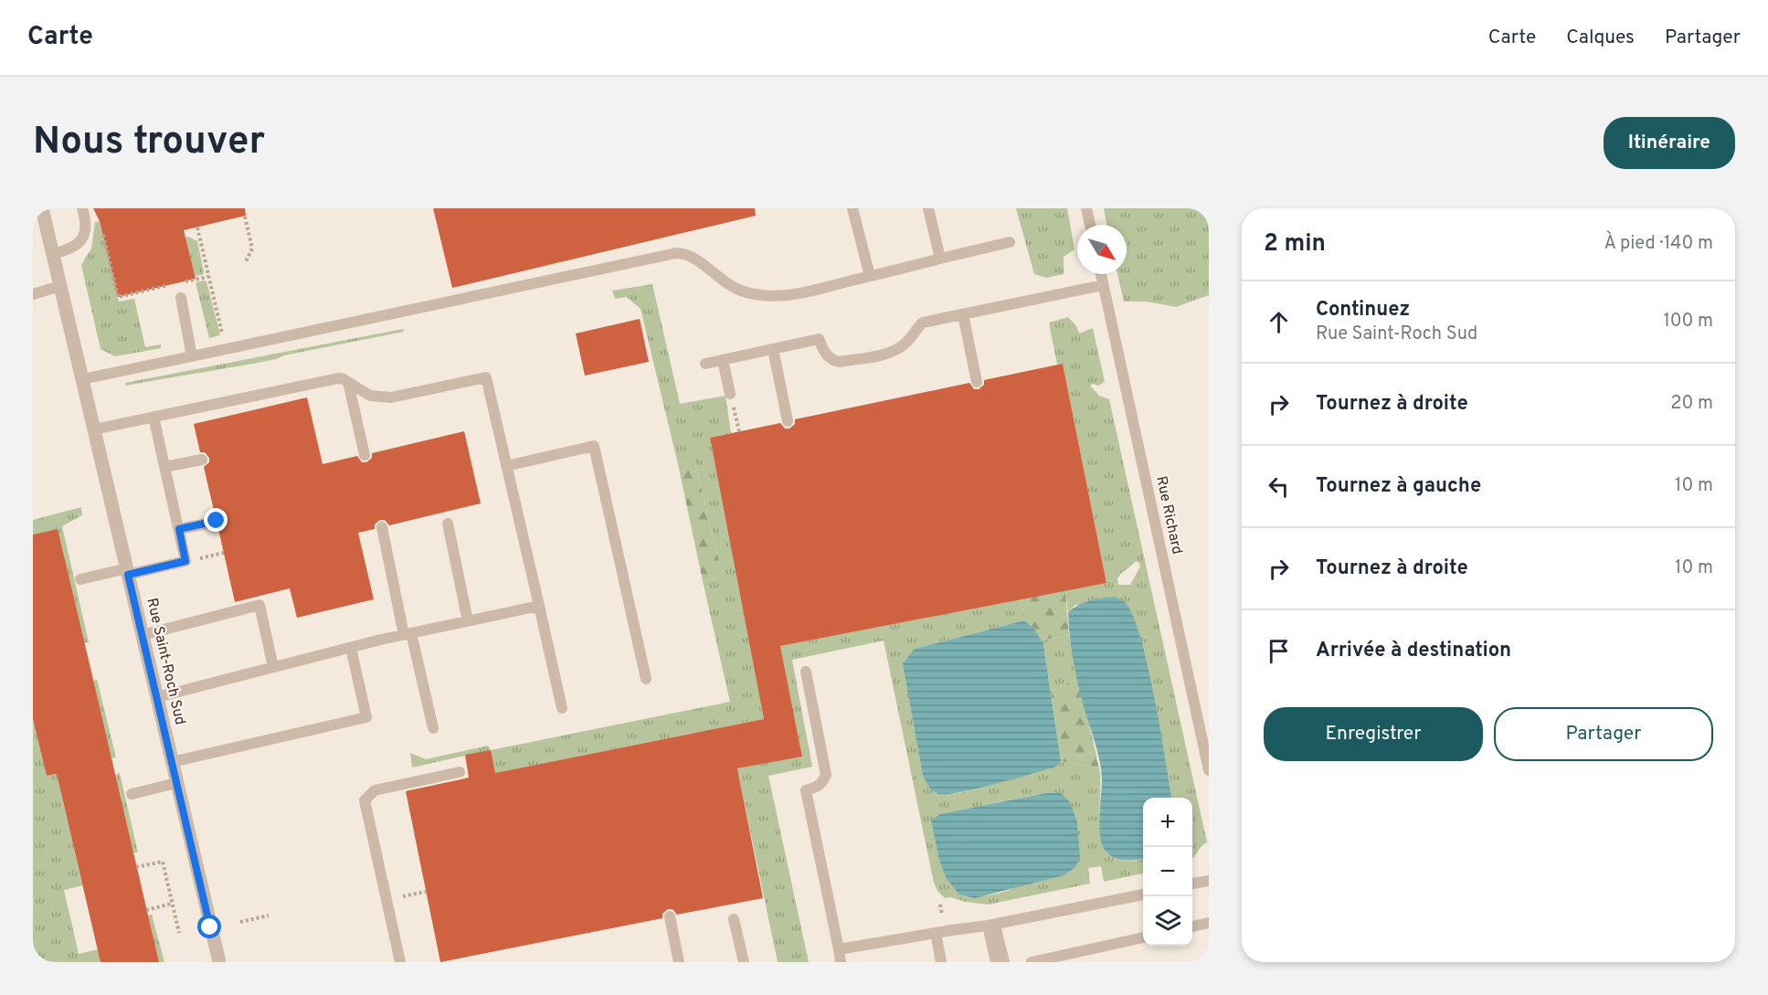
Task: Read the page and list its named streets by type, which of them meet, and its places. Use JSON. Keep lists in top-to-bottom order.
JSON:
{
  "streets": {
    "street": ["Rue Saint-Roch Sud"],
    "lane": ["Rue Richard"]
  },
  "north": "bottom right",
  "page": {
    "header": "Carte",
    "nav": ["Carte", "Calques", "Partager"],
    "buttons": [
      "Itinéraire",
      ["Enregistrer", "Partager"]
    ],
    "title": "Nous trouver",
    "heading": ["2 min", "À pied · 140 m"],
    "list": [
      ["Continuez", "Rue Saint-Roch Sud", "100 m"],
      ["Tournez à droite", "20 m"],
      ["Tournez à gauche", "10 m"],
      ["Tournez à droite", "10 m"],
      "Arrivée à destination"
    ],
    "map_buttons": ["+", "−"]
  }
}
